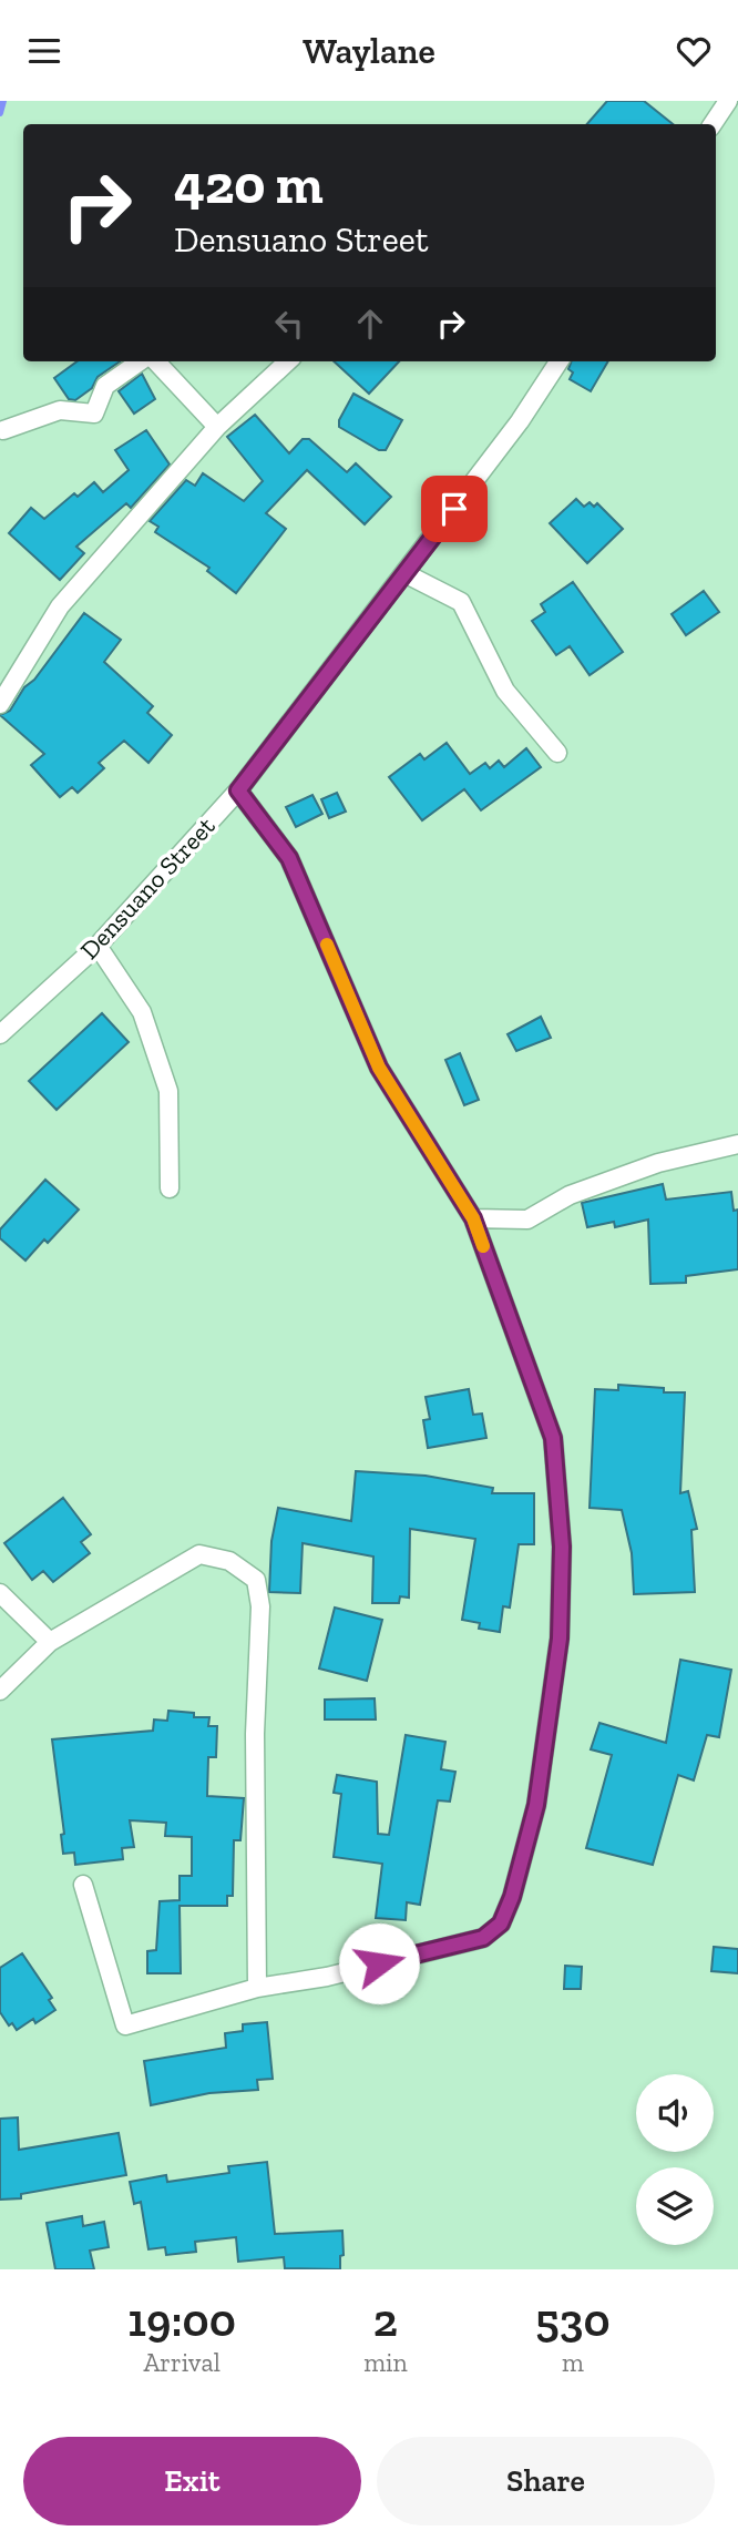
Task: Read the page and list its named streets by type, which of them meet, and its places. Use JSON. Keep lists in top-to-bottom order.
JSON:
{
  "streets": {
    "street": ["Densuano Street"]
  },
  "page": {
    "header": "Waylane",
    "turn": ["420 m", "Densuano Street"],
    "eta": [
      "19:00",
      "Arrival",
      "2",
      "min",
      "530",
      "m"
    ],
    "buttons": ["Exit", "Share"]
  }
}
